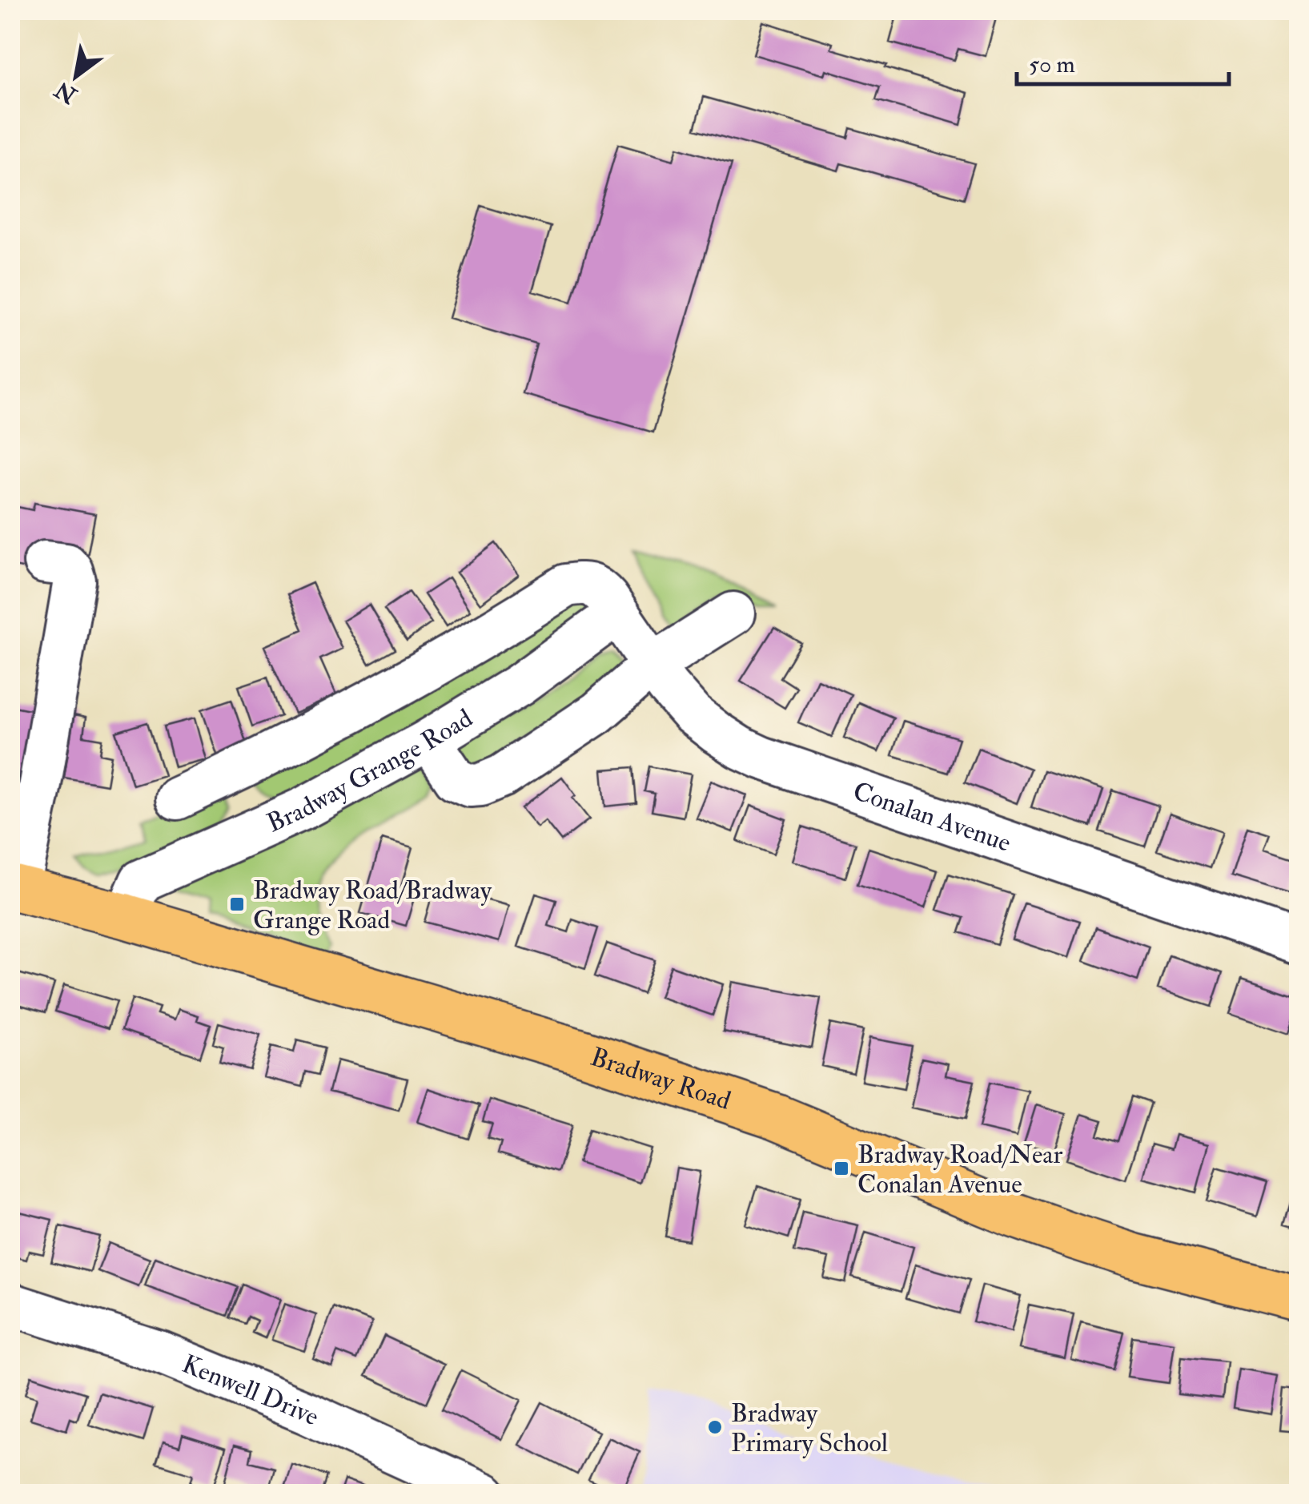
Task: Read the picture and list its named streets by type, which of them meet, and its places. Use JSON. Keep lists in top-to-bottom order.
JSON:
{
  "streets": {
    "main road": ["Bradway Road"],
    "street": ["Bradway Grange Road", "Conalan Avenue", "Kenwell Drive"]
  },
  "crossings": [
    ["Bradway Grange Road", "Conalan Avenue"],
    ["Bradway Grange Road", "Bradway Road"]
  ],
  "places": {
    "transit": ["Bradway Road/Bradway Grange Road", "Bradway Road/Near Conalan Avenue"],
    "other": ["Bradway Primary School"]
  },
  "scale_bar": "50 m",
  "north": "bottom left"
}
